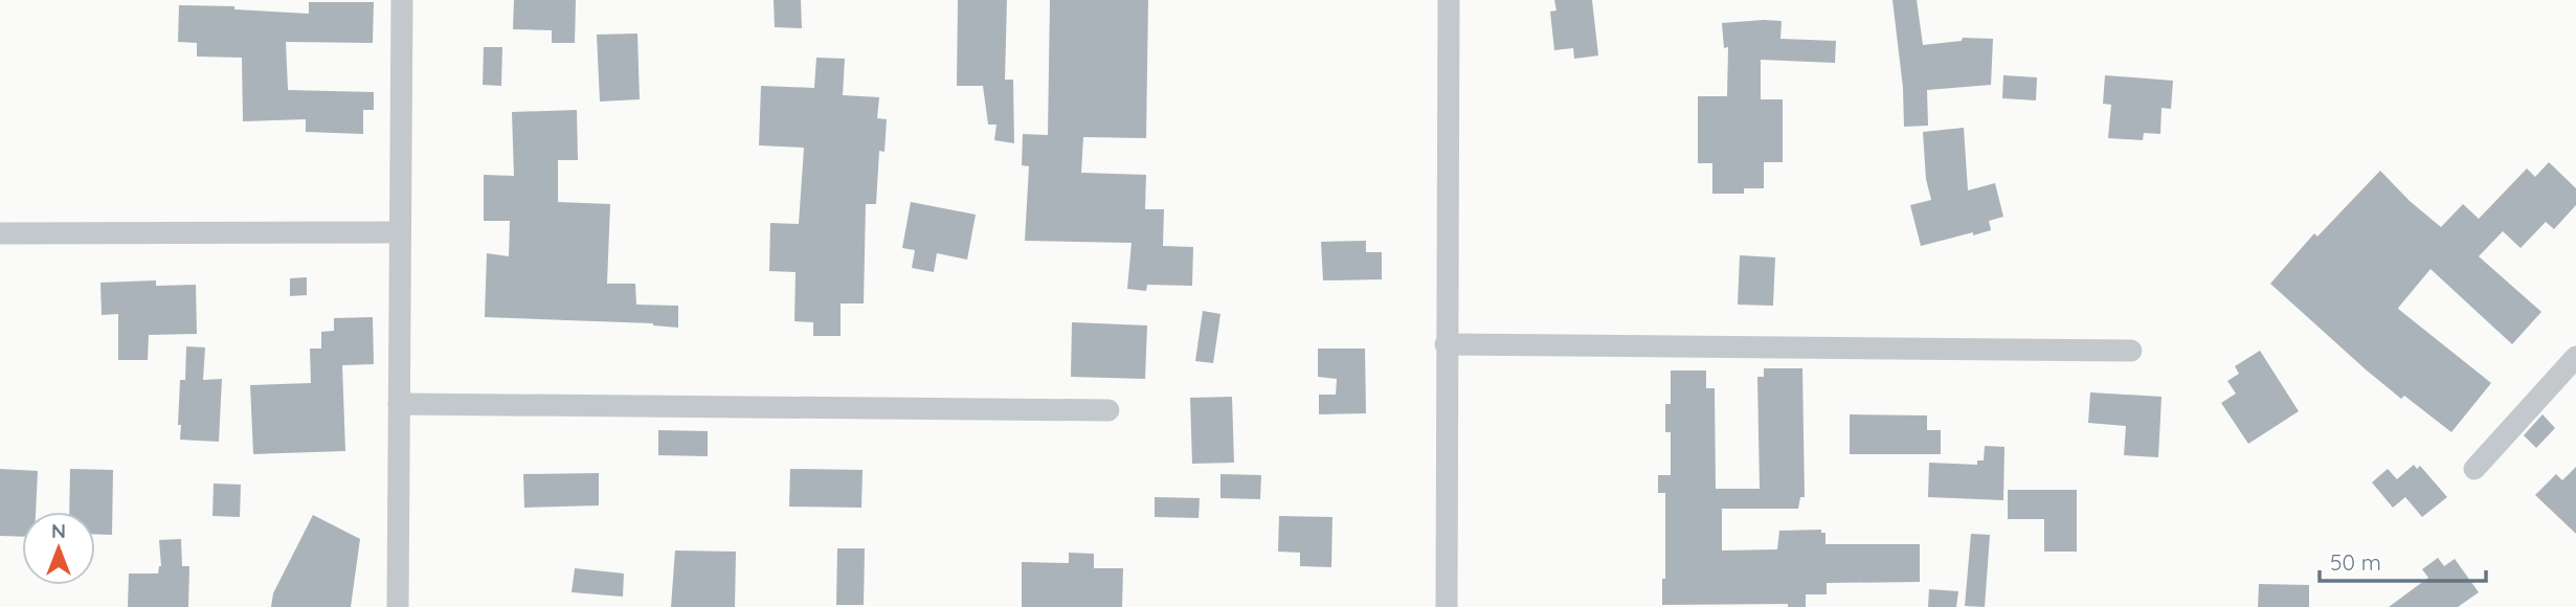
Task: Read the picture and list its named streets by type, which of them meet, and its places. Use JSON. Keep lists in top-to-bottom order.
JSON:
{
  "scale_bar": "50 m",
  "north": "top"
}
